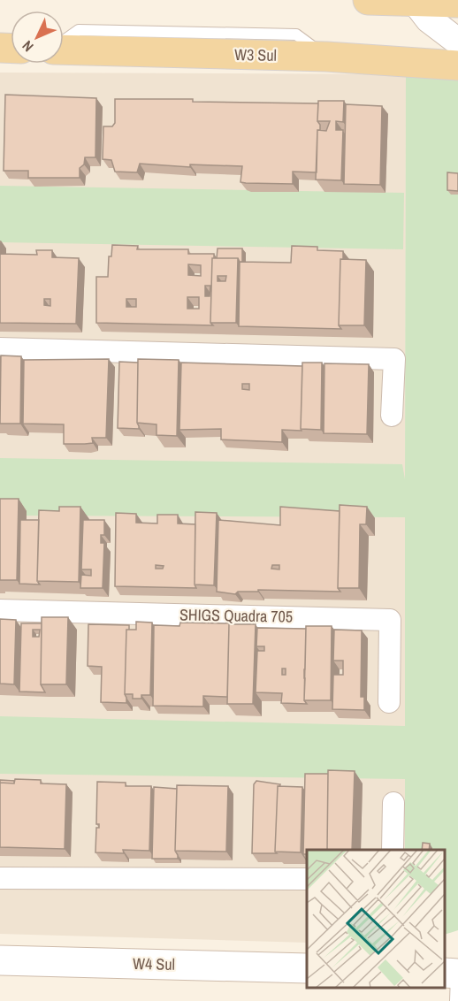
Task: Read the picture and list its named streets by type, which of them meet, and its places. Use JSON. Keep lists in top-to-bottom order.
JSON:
{
  "streets": {
    "main road": ["W3 Sul", "W4 Sul"],
    "street": ["SHIGS Quadra 705"]
  },
  "north": "bottom left"
}
